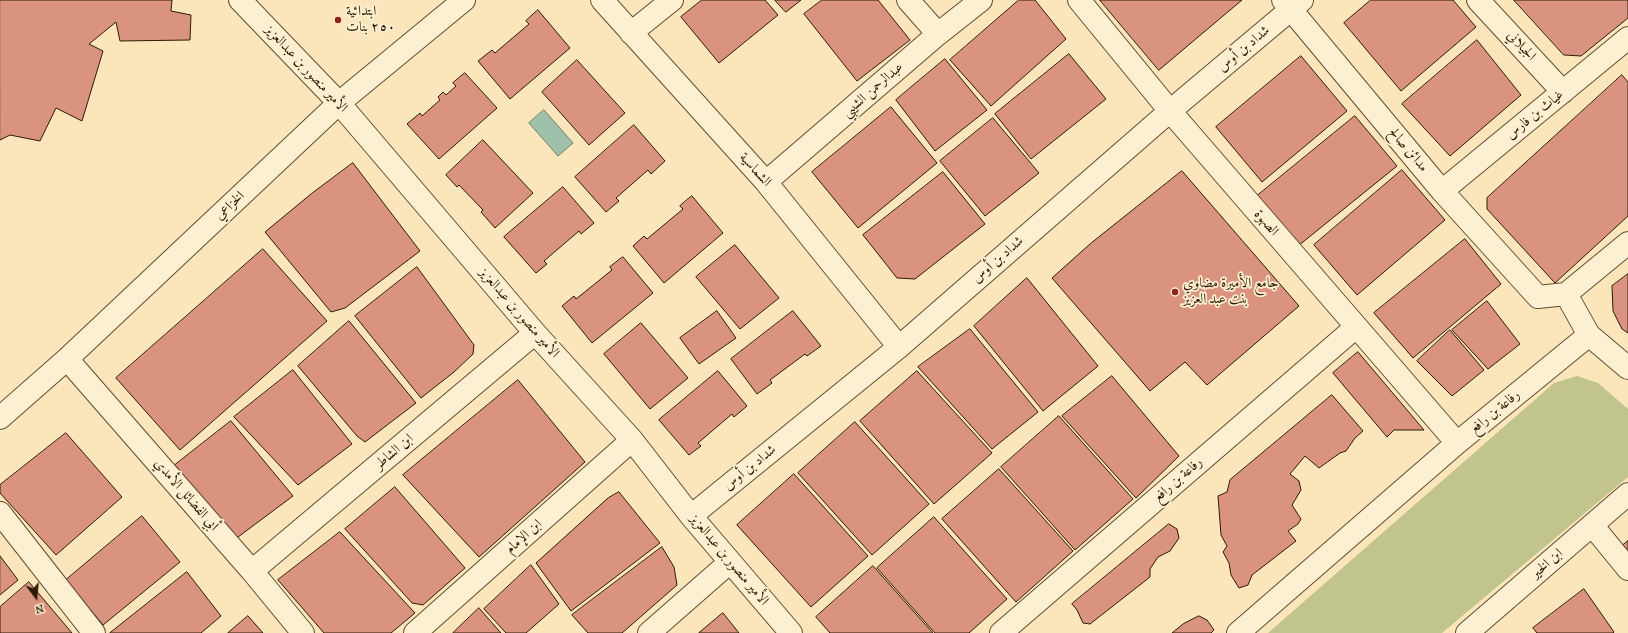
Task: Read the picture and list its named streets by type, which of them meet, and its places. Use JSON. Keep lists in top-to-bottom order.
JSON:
{
  "streets": {
    "street": [
      "الجيلاني",
      "شداد بن أوس",
      "الأمير منصور بن عبدالعزيز",
      "عبدالرحمن الشيبي",
      "غياث بن فارس",
      "مدائن صالح",
      "الشماسية",
      "الخزاعي",
      "الصهوة",
      "رفاعة بن رافع",
      "ابن الشاطر",
      "أبي الفضائل الأمدي",
      "ابن الإمام",
      "ابن الخير"
    ]
  },
  "crossings": [
    ["الجيلاني", "غياث بن فارس"],
    ["شداد بن أوس", "الأمير منصور بن عبدالعزيز"],
    ["شداد بن أوس", "مدائن صالح"],
    ["شداد بن أوس", "الشماسية"],
    ["شداد بن أوس", "الصهوة"],
    ["الأمير منصور بن عبدالعزيز", "الخزاعي"],
    ["الأمير منصور بن عبدالعزيز", "ابن الشاطر"],
    ["الأمير منصور بن عبدالعزيز", "ابن الإمام"],
    ["عبدالرحمن الشيبي", "الشماسية"],
    ["غياث بن فارس", "مدائن صالح"],
    ["الخزاعي", "أبي الفضائل الأمدي"],
    ["الصهوة", "رفاعة بن رافع"],
    ["ابن الشاطر", "أبي الفضائل الأمدي"]
  ],
  "places": ["ابتدائية ٢٥٠ بنات", "جامع الأميرة مضاوي بنت عبد العزيز"],
  "north": "bottom"
}
